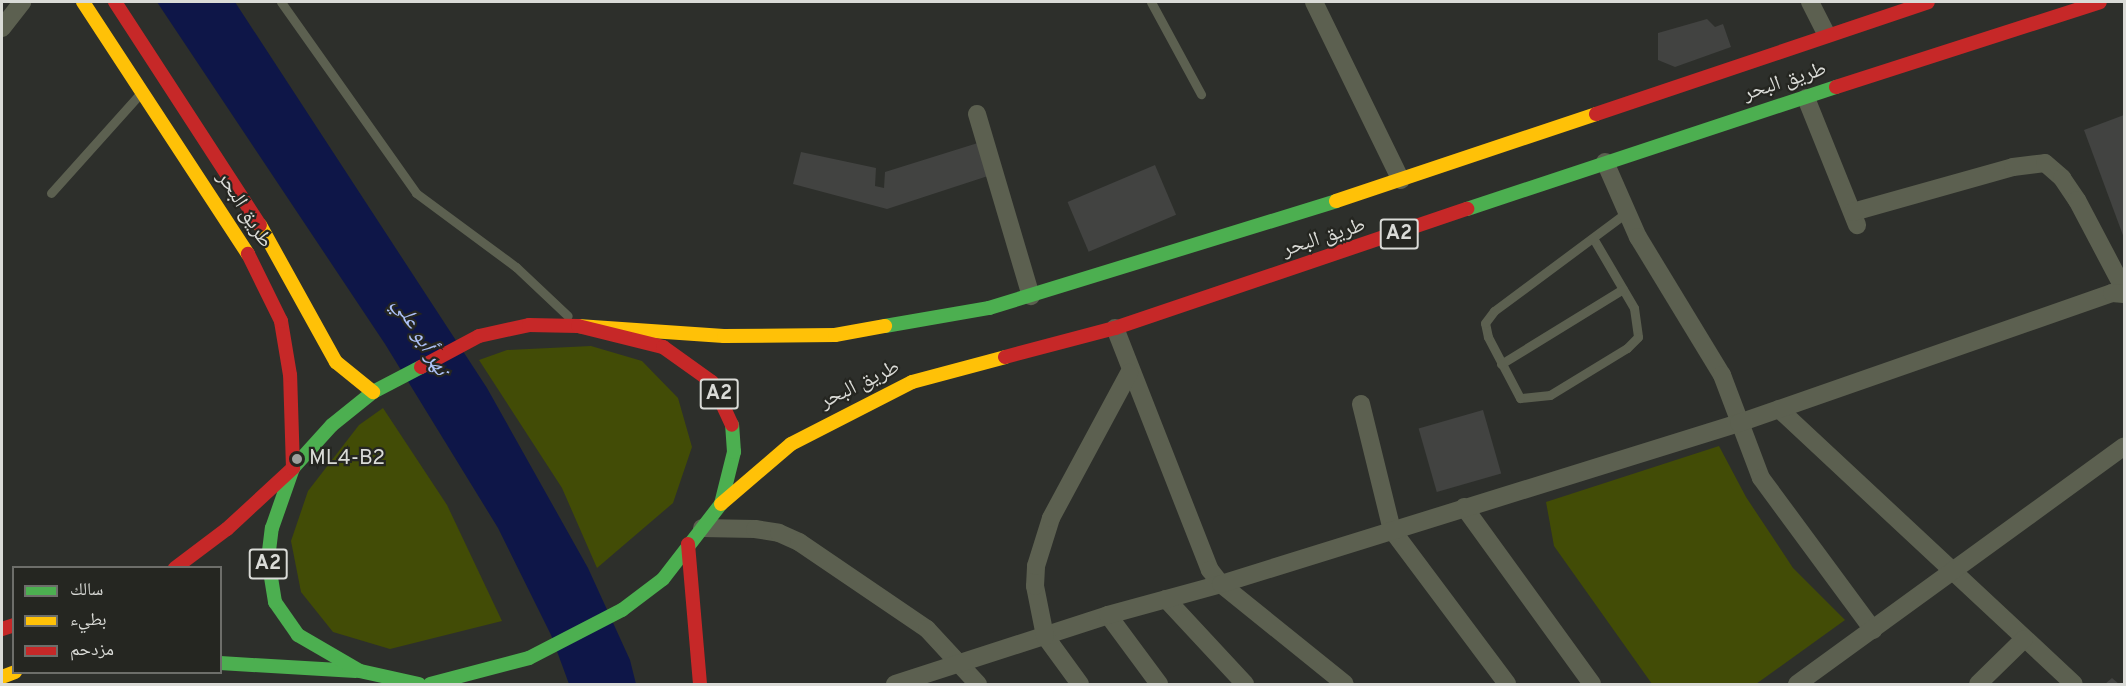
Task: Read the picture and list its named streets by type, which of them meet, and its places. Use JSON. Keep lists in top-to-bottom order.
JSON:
{
  "streets": {
    "main road": ["طريق البحر", "A2"]
  },
  "crossings": [
    ["طريق البحر", "A2"]
  ],
  "water": ["نهر أبو علي"],
  "places": ["ML4-B2"],
  "legend": ["سالك", "بطيء", "مزدحم"]
}
